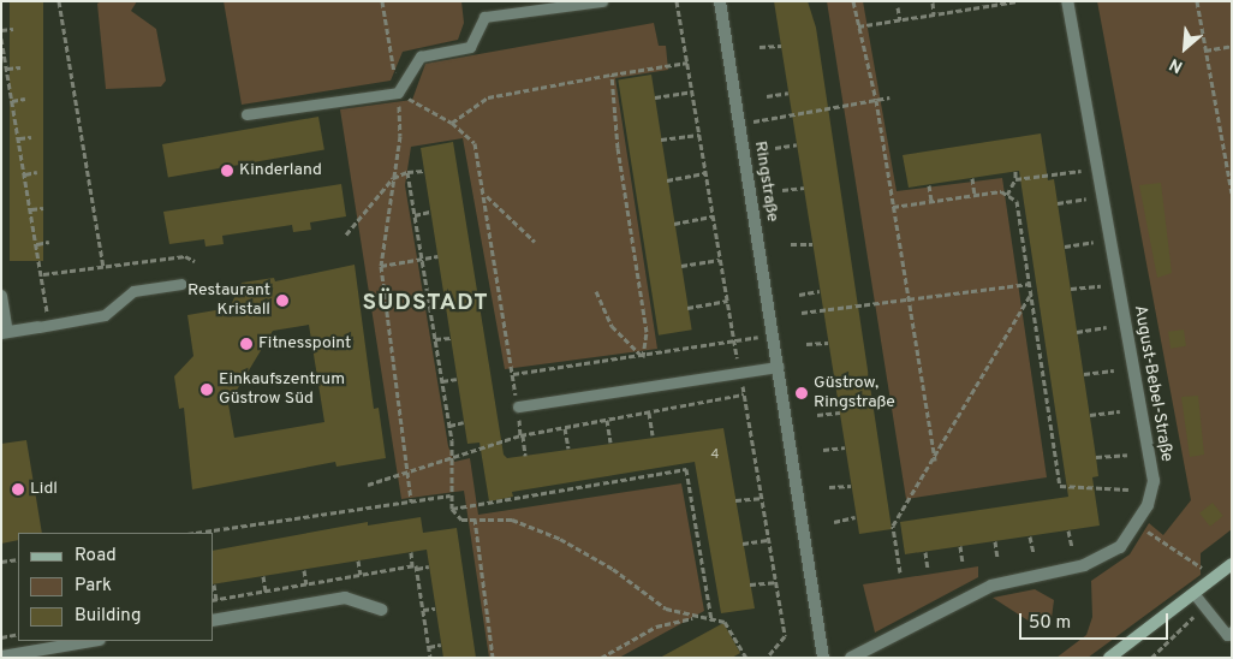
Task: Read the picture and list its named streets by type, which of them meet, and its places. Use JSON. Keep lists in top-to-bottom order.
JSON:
{
  "streets": {
    "street": ["Ringstraße", "August-Bebel-Straße"]
  },
  "districts": ["SÜDSTADT"],
  "places": [
    "Kinderland",
    "Restaurant Kristall",
    "Fitnesspoint",
    "Einkaufszentrum Güstrow Süd",
    "Güstrow, Ringstraße",
    "Lidl"
  ],
  "house_numbers": ["4"],
  "legend": ["Road", "Park", "Building"],
  "scale_bar": "50 m",
  "north": "bottom left"
}
